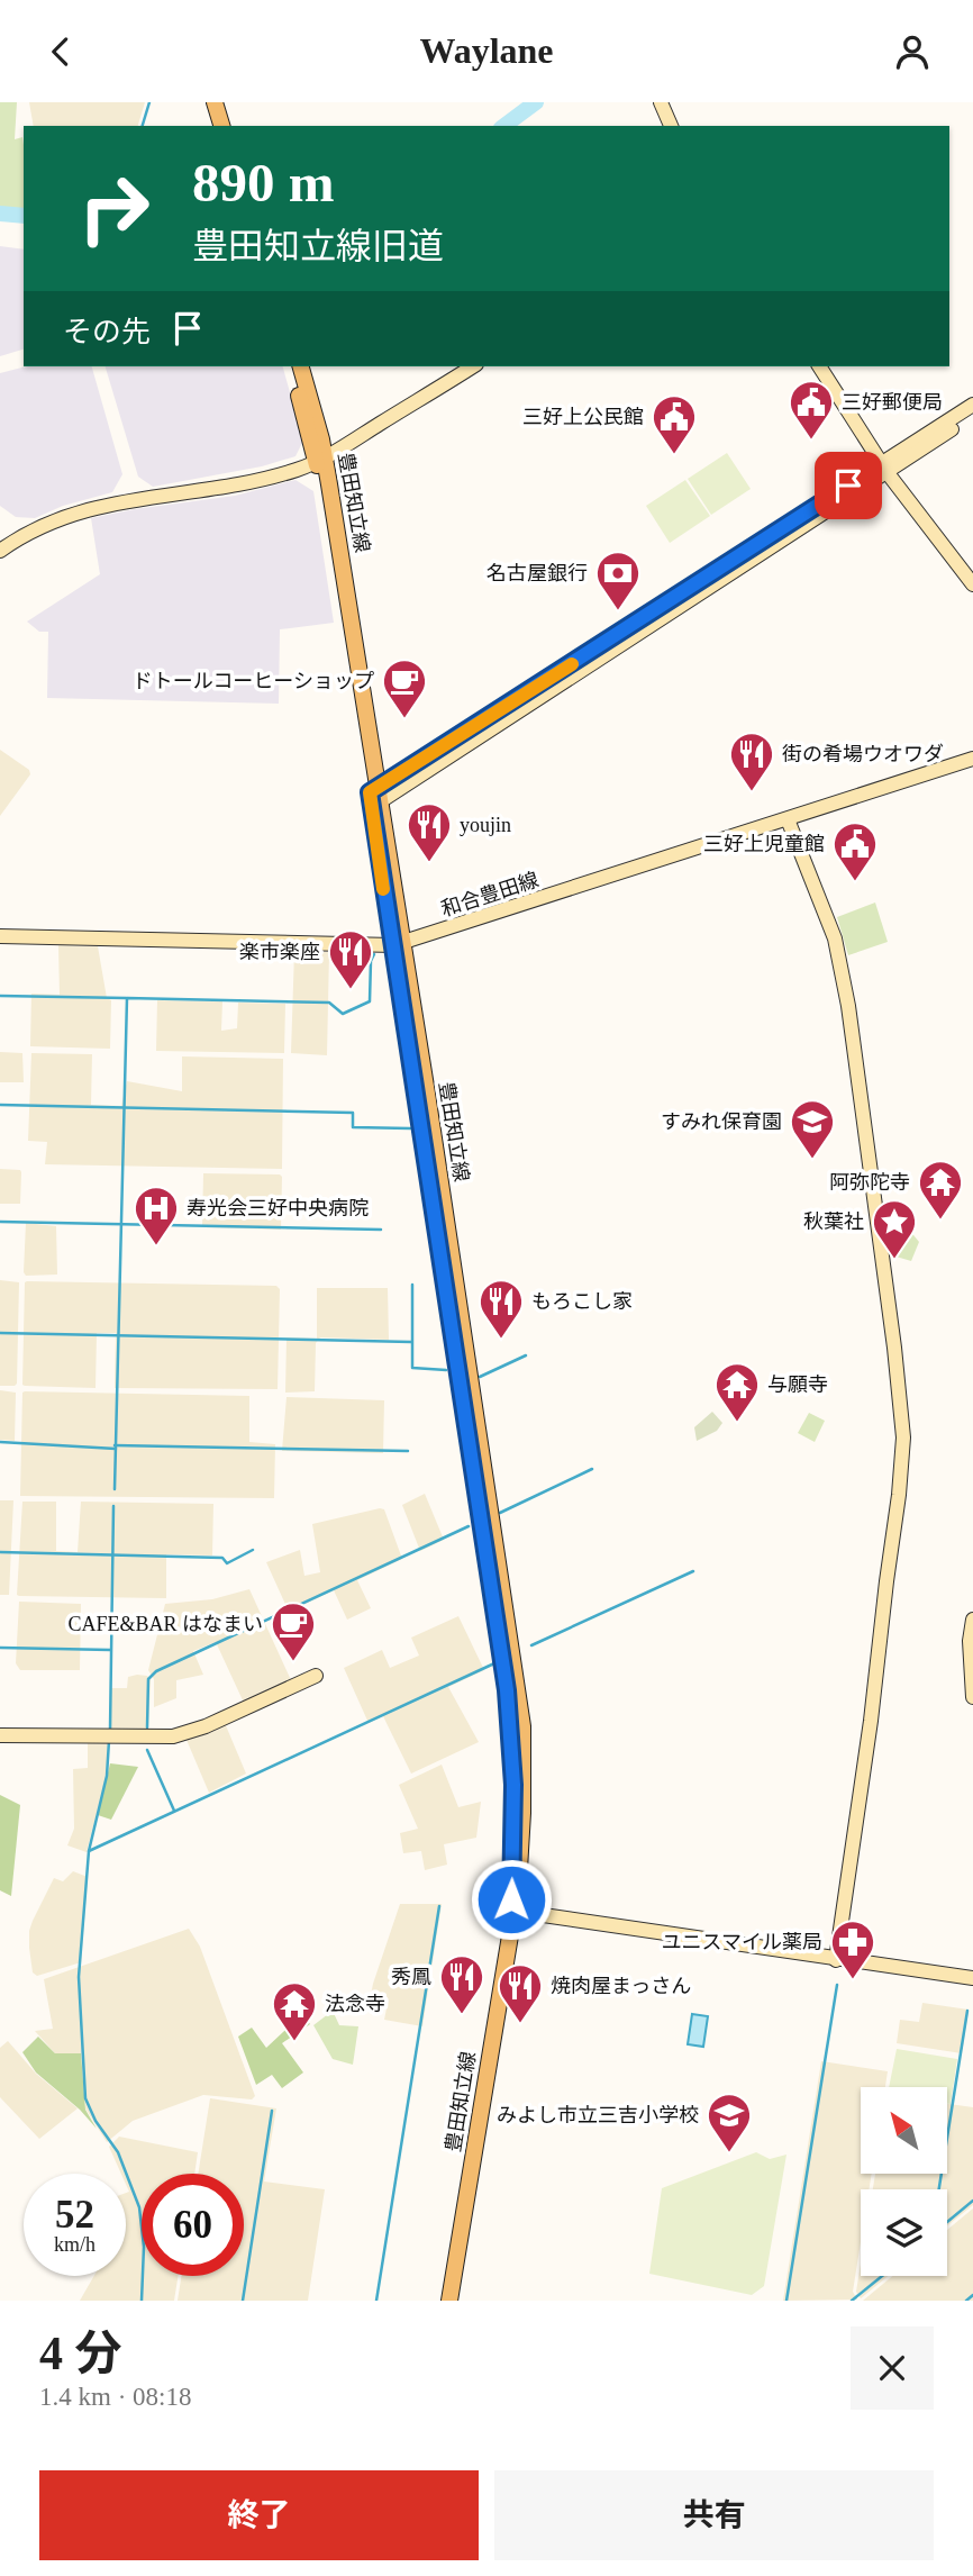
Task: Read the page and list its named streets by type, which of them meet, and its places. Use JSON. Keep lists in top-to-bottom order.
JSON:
{
  "streets": {
    "main road": ["豊田知立線"],
    "street": ["和合豊田線"]
  },
  "crossings": [
    ["豊田知立線", "和合豊田線"]
  ],
  "places": {
    "public building": ["三好郵便局", "三好上公民館", "三好上児童館"],
    "bank": ["名古屋銀行"],
    "cafe": ["ドトールコーヒーショップ", "CAFE&BAR はなまい"],
    "restaurant": [
      "街の肴場ウオワダ",
      "youjin",
      "楽市楽座",
      "もろこし家",
      "秀鳳",
      "焼肉屋まっさん"
    ],
    "school or university": ["すみれ保育園", "みよし市立三吉小学校"],
    "temple": ["阿弥陀寺", "与願寺", "法念寺"],
    "hospital": ["寿光会三好中央病院"],
    "place": ["秋葉社"],
    "pharmacy": ["ユニスマイル薬局"]
  },
  "north": "top left",
  "page": {
    "header": "Waylane",
    "turn": ["890 m", "豊田知立線旧道"],
    "then": "その先",
    "speed": "52 km/h",
    "limit": "60",
    "heading": ["4 分", "1.4 km · 08:18"],
    "buttons": ["終了", "共有"]
  }
}
